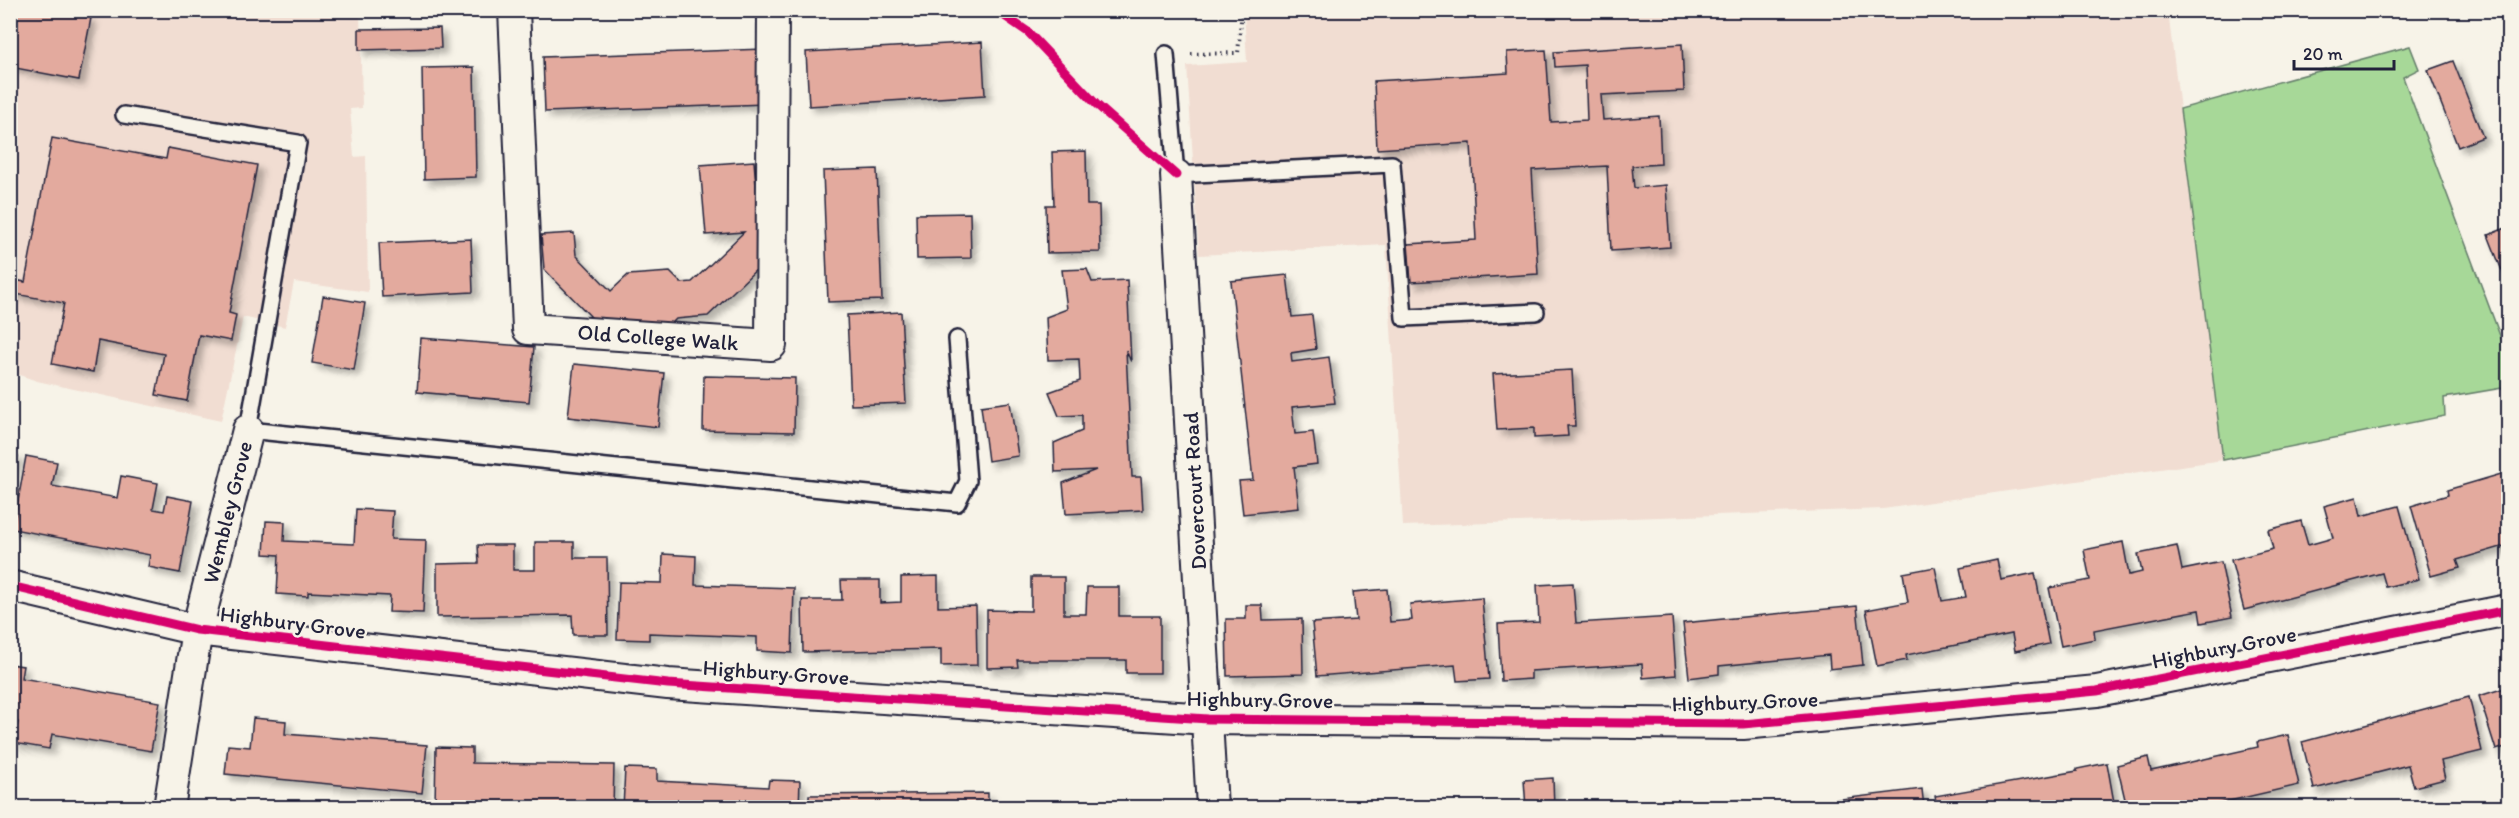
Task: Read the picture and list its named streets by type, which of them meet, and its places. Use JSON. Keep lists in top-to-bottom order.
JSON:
{
  "streets": {
    "street": [
      "Old College Walk",
      "Dovercourt Road",
      "Wembley Grove",
      "Highbury Grove"
    ]
  },
  "crossings": [
    ["Dovercourt Road", "Highbury Grove"],
    ["Wembley Grove", "Highbury Grove"]
  ],
  "scale_bar": "20 m"
}
